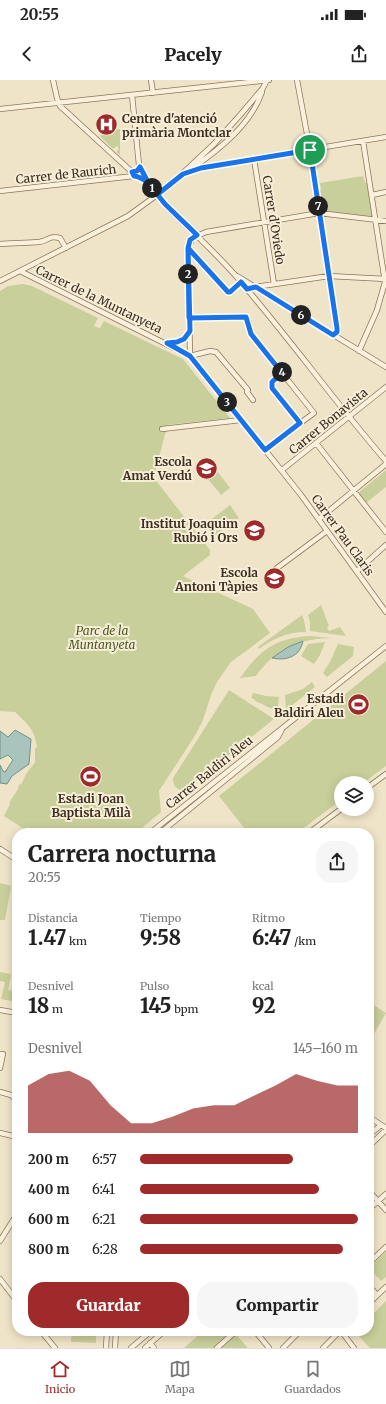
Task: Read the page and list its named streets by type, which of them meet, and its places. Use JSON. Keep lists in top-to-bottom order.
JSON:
{
  "streets": {
    "street": [
      "Carrer de Raurich",
      "Carrer d'Oviedo",
      "Carrer de la Muntanyeta",
      "Carrer Bonavista",
      "Carrer Pau Claris",
      "Carrer Baldiri Aleu"
    ]
  },
  "crossings": [
    ["Carrer de la Muntanyeta", "Carrer Pau Claris"],
    ["Carrer Bonavista", "Carrer Pau Claris"]
  ],
  "parks": ["Parc de la Muntanyeta"],
  "places": {
    "hospital": ["Centre d'atenció primària Montclar"],
    "school or university": ["Escola Amat Verdú", "Institut Joaquim Rubió i Ors", "Escola Antoni Tàpies"],
    "sports": ["Estadi Baldiri Aleu", "Estadi Joan Baptista Milà"]
  },
  "page": {
    "status": "20:55",
    "header": "Pacely",
    "pins": [
      "1",
      "7",
      "2",
      "6",
      "4",
      "3"
    ],
    "heading": ["Carrera nocturna", "20:55"],
    "stats": [
      ["Distancia", "1.47 km"],
      ["Tiempo", "9:58"],
      ["Ritmo", "6:47 /km"],
      ["Desnivel", "18 m"],
      ["Pulso", "145 bpm"],
      ["kcal", "92"]
    ],
    "chart": ["Desnivel", "145–160 m"],
    "list": [
      {
        "name": "200 m",
        "note": "6:57"
      },
      {
        "name": "400 m",
        "note": "6:41"
      },
      {
        "name": "600 m",
        "note": "6:21"
      },
      {
        "name": "800 m",
        "note": "6:28"
      }
    ],
    "buttons": ["Guardar", "Compartir"],
    "tabs": ["Inicio", "Mapa", "Guardados"]
  }
}
